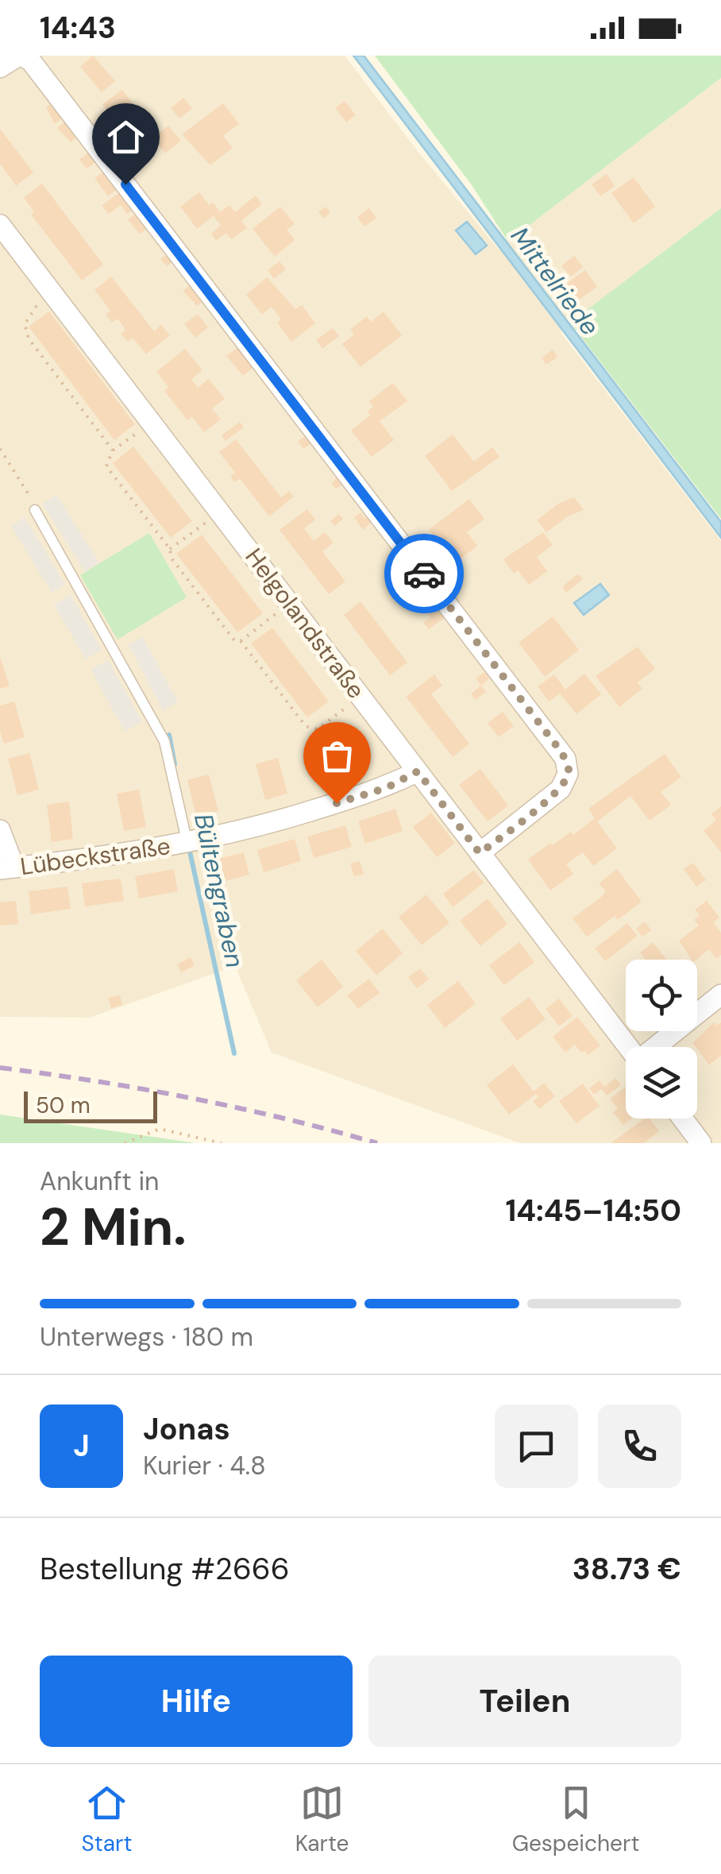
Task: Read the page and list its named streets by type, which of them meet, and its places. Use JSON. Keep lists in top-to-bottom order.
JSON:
{
  "streets": {
    "street": ["Helgolandstraße", "Lübeckstraße"]
  },
  "crossings": [
    ["Helgolandstraße", "Lübeckstraße"]
  ],
  "water": ["Mittelriede", "Bültengraben"],
  "scale_bar": "50 m",
  "page": {
    "status": "14:43",
    "scale": "50 m",
    "heading": ["2 Min.", "Ankunft in", "14:45–14:50"],
    "panel": [
      "Jonas",
      "Kurier · 4.8",
      "Bestellung #2666",
      "38.73 €"
    ],
    "bar": "Unterwegs · 180 m",
    "round": "J",
    "buttons": ["Hilfe", "Teilen"],
    "tabs": ["Start", "Karte", "Gespeichert"]
  }
}
